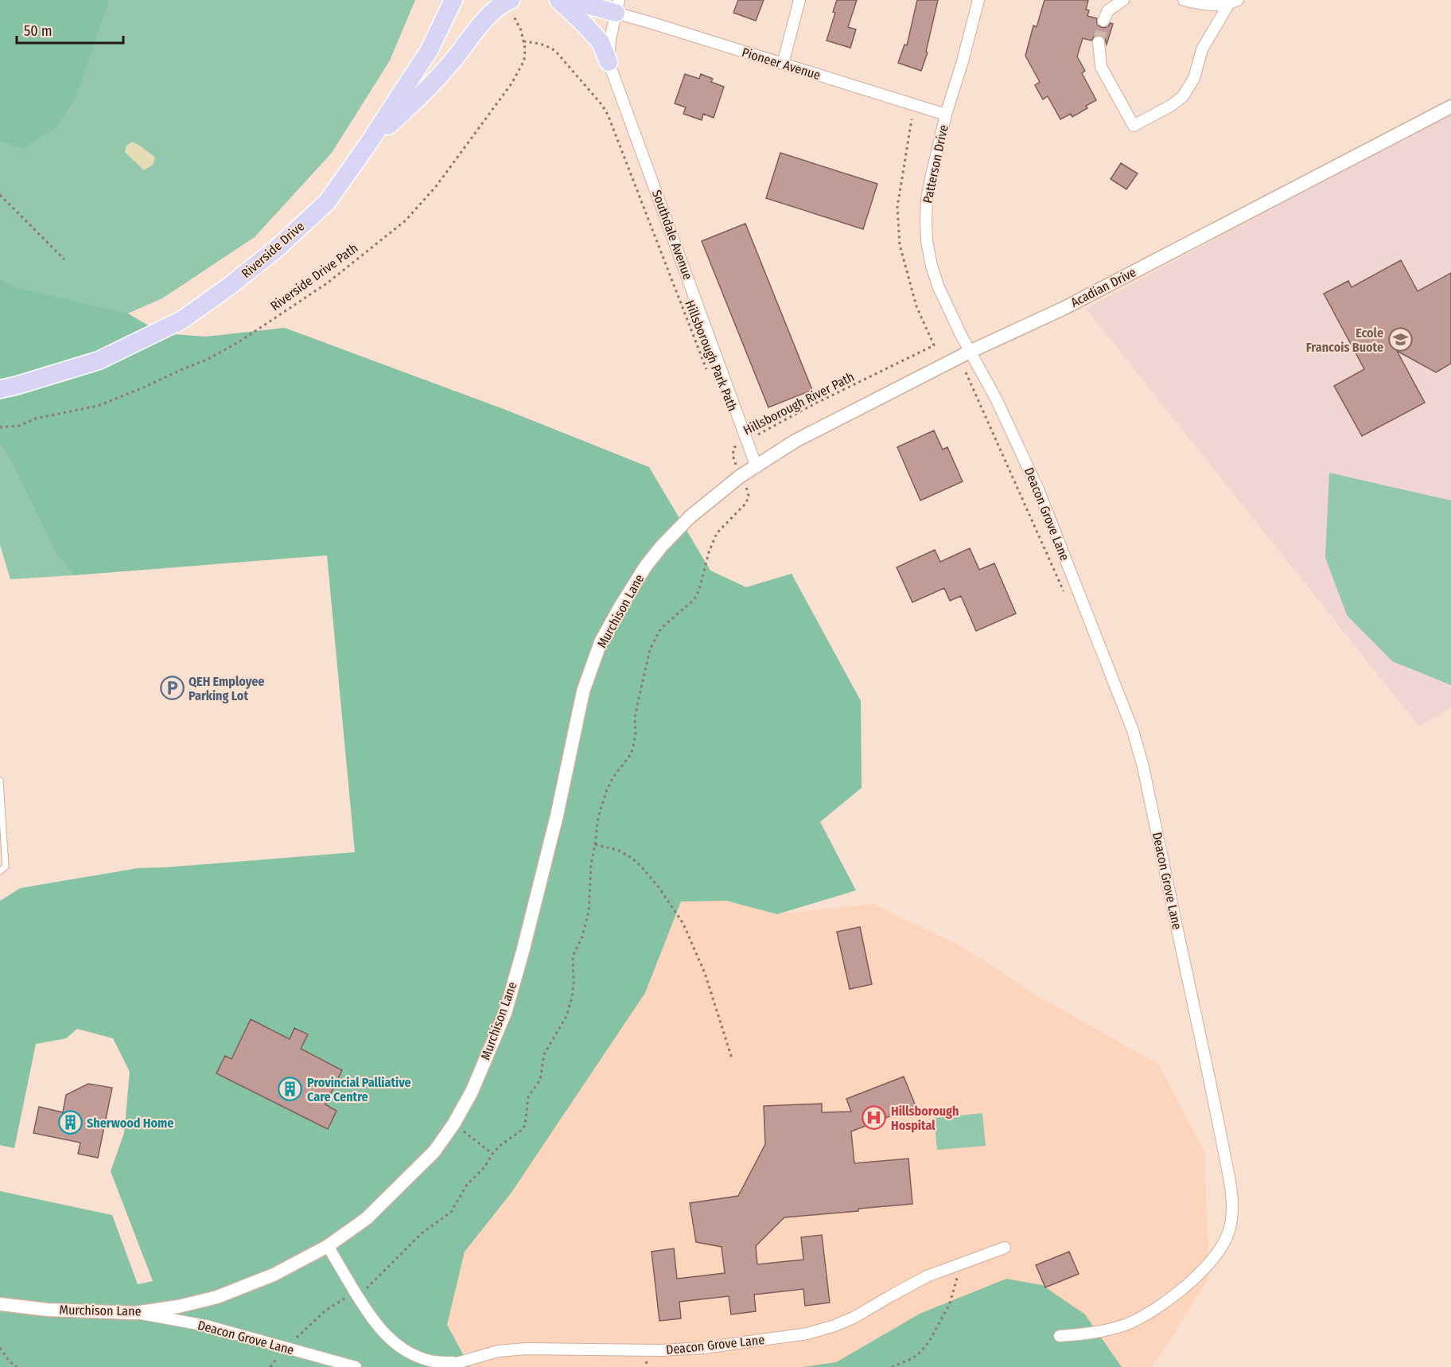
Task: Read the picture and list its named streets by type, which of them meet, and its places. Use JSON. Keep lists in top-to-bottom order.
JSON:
{
  "streets": {
    "highway": ["Riverside Drive"],
    "street": [
      "Pioneer Avenue",
      "Patterson Drive",
      "Southdale Avenue",
      "Acadian Drive",
      "Deacon Grove Lane",
      "Murchison Lane"
    ],
    "path": ["Riverside Drive Path", "Hillsborough Park Path", "Hillsborough River Path"]
  },
  "crossings": [
    ["Pioneer Avenue", "Patterson Drive"],
    ["Pioneer Avenue", "Southdale Avenue"],
    ["Patterson Drive", "Acadian Drive"],
    ["Patterson Drive", "Deacon Grove Lane"],
    ["Southdale Avenue", "Acadian Drive"],
    ["Southdale Avenue", "Murchison Lane"],
    ["Riverside Drive Path", "Hillsborough Park Path"],
    ["Acadian Drive", "Deacon Grove Lane"],
    ["Acadian Drive", "Murchison Lane"],
    ["Hillsborough River Path", "Deacon Grove Lane"],
    ["Hillsborough River Path", "Murchison Lane"],
    ["Deacon Grove Lane", "Murchison Lane"]
  ],
  "places": {
    "school or university": ["Ecole Francois Buote"],
    "parking": ["QEH Employee Parking Lot"],
    "building": ["Provincial Palliative Care Centre", "Sherwood Home"],
    "hospital": ["Hillsborough Hospital"]
  },
  "scale_bar": "50 m"
}
